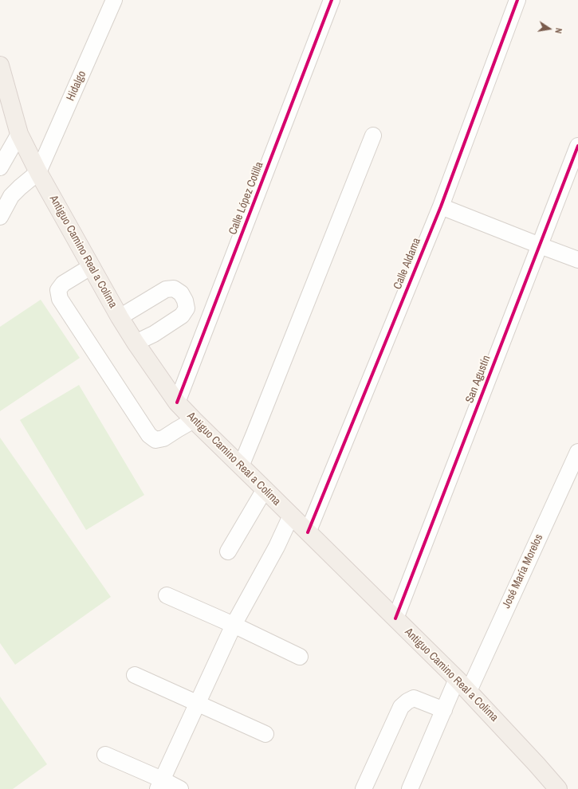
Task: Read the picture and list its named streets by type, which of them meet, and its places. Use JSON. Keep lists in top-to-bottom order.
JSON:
{
  "streets": {
    "main road": ["Antiguo Camino Real a Colima"],
    "street": [
      "Hidalgo",
      "Calle López Cotilla",
      "Calle Aldama",
      "San Agustín",
      "José María Morelos"
    ]
  },
  "crossings": [
    ["Hidalgo", "Antiguo Camino Real a Colima"],
    ["Calle López Cotilla", "Antiguo Camino Real a Colima"],
    ["Antiguo Camino Real a Colima", "Calle Aldama"],
    ["Antiguo Camino Real a Colima", "San Agustín"],
    ["Antiguo Camino Real a Colima", "José María Morelos"]
  ],
  "north": "right"
}
